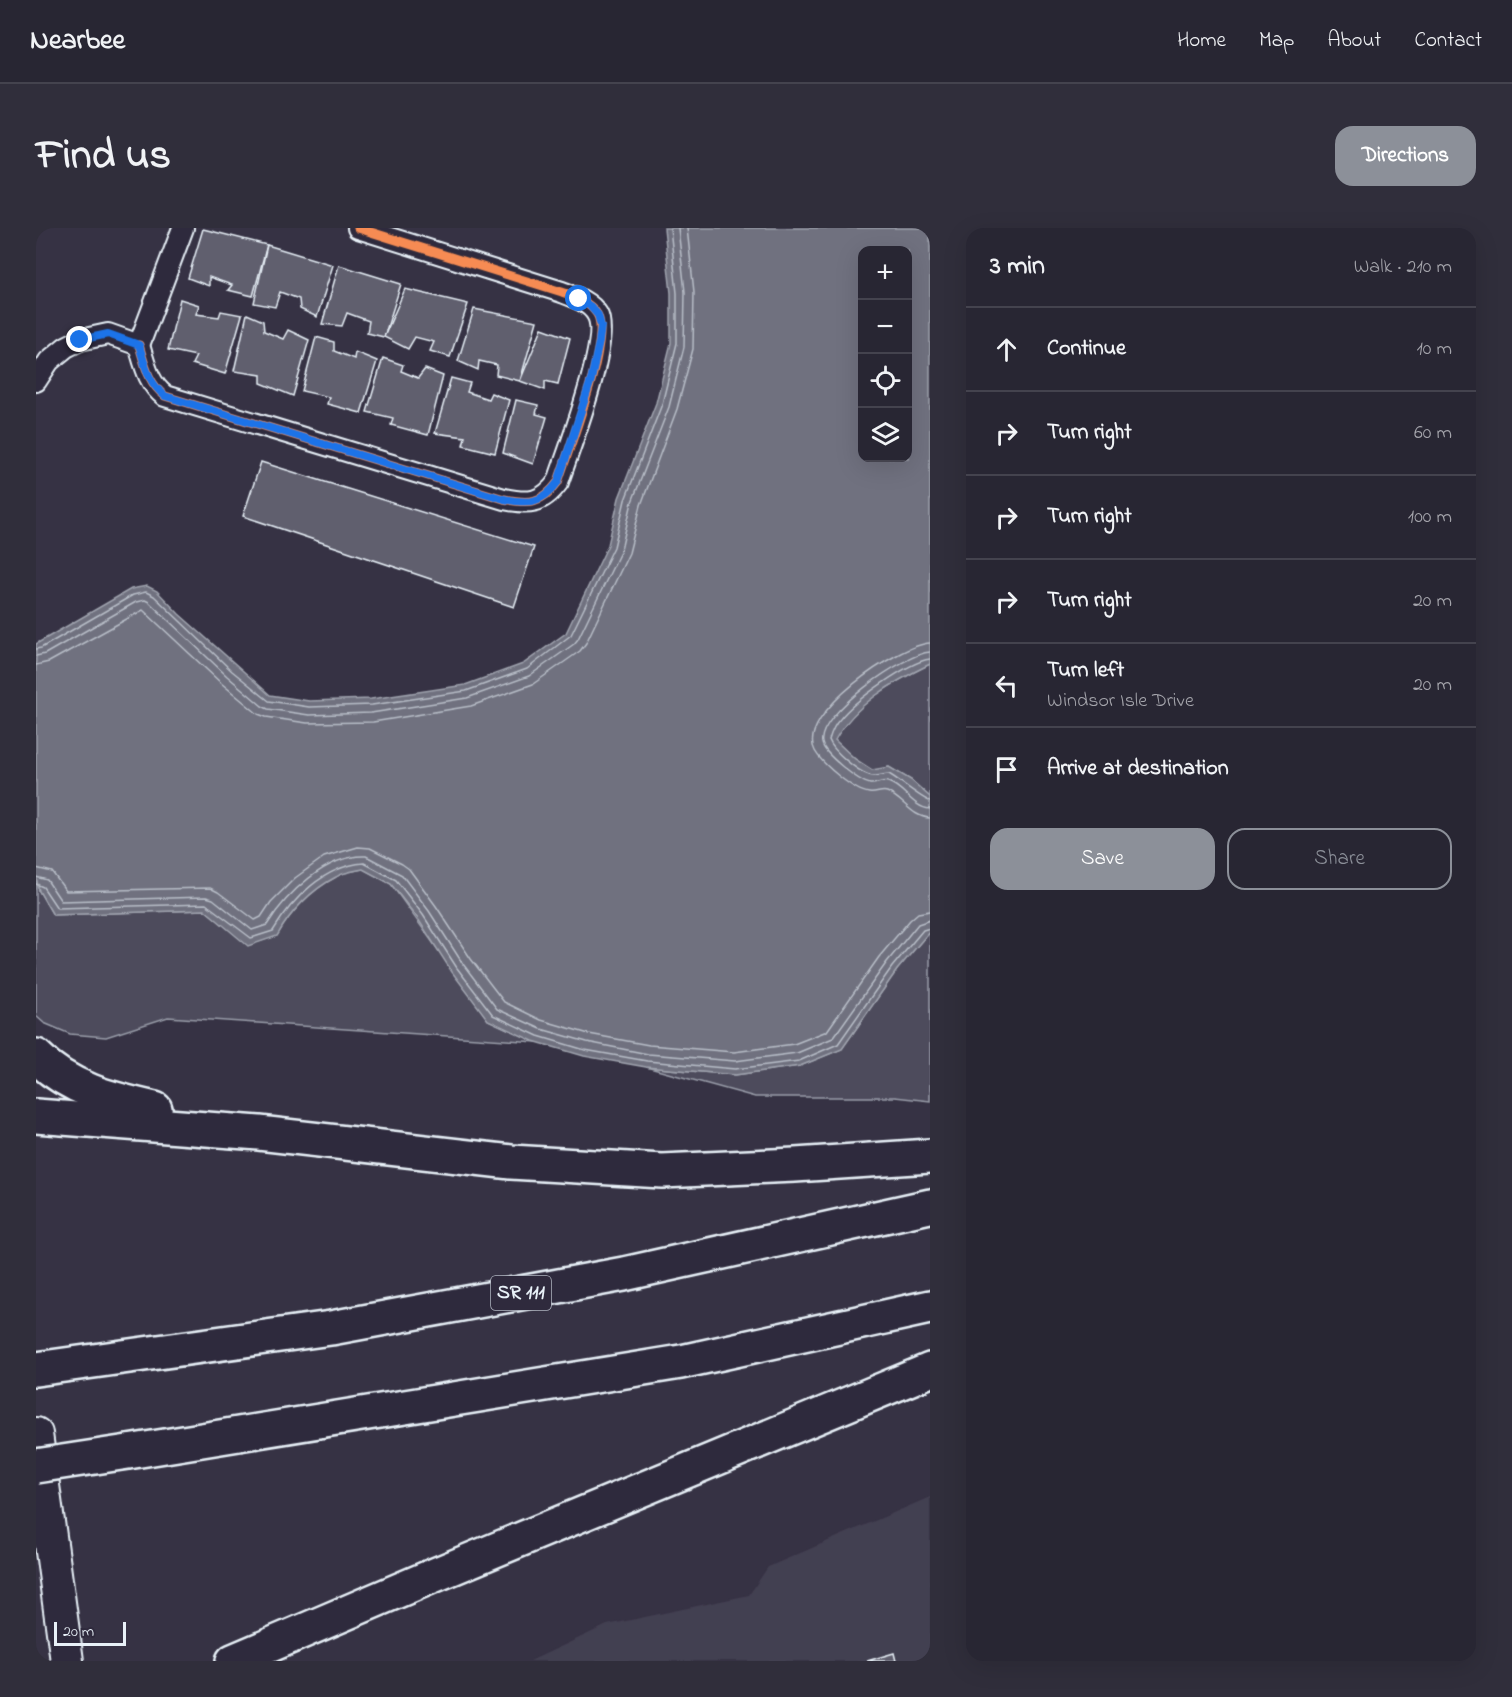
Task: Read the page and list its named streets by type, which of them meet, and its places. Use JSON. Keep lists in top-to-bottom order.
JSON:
{
  "streets": {
    "highway": ["SR 111"]
  },
  "scale_bar": "20 m",
  "page": {
    "header": "Nearbee",
    "nav": [
      "Home",
      "Map",
      "About",
      "Contact"
    ],
    "title": "Find us",
    "buttons": [
      "Directions",
      ["Save", "Share"]
    ],
    "heading": ["3 min", "Walk · 210 m"],
    "map_buttons": ["+", "−"],
    "list": [
      ["Continue", "10 m"],
      ["Turn right", "60 m"],
      ["Turn right", "100 m"],
      ["Turn right", "20 m"],
      ["Turn left", "Windsor Isle Drive", "20 m"],
      "Arrive at destination"
    ],
    "scale": "20 m"
  }
}
